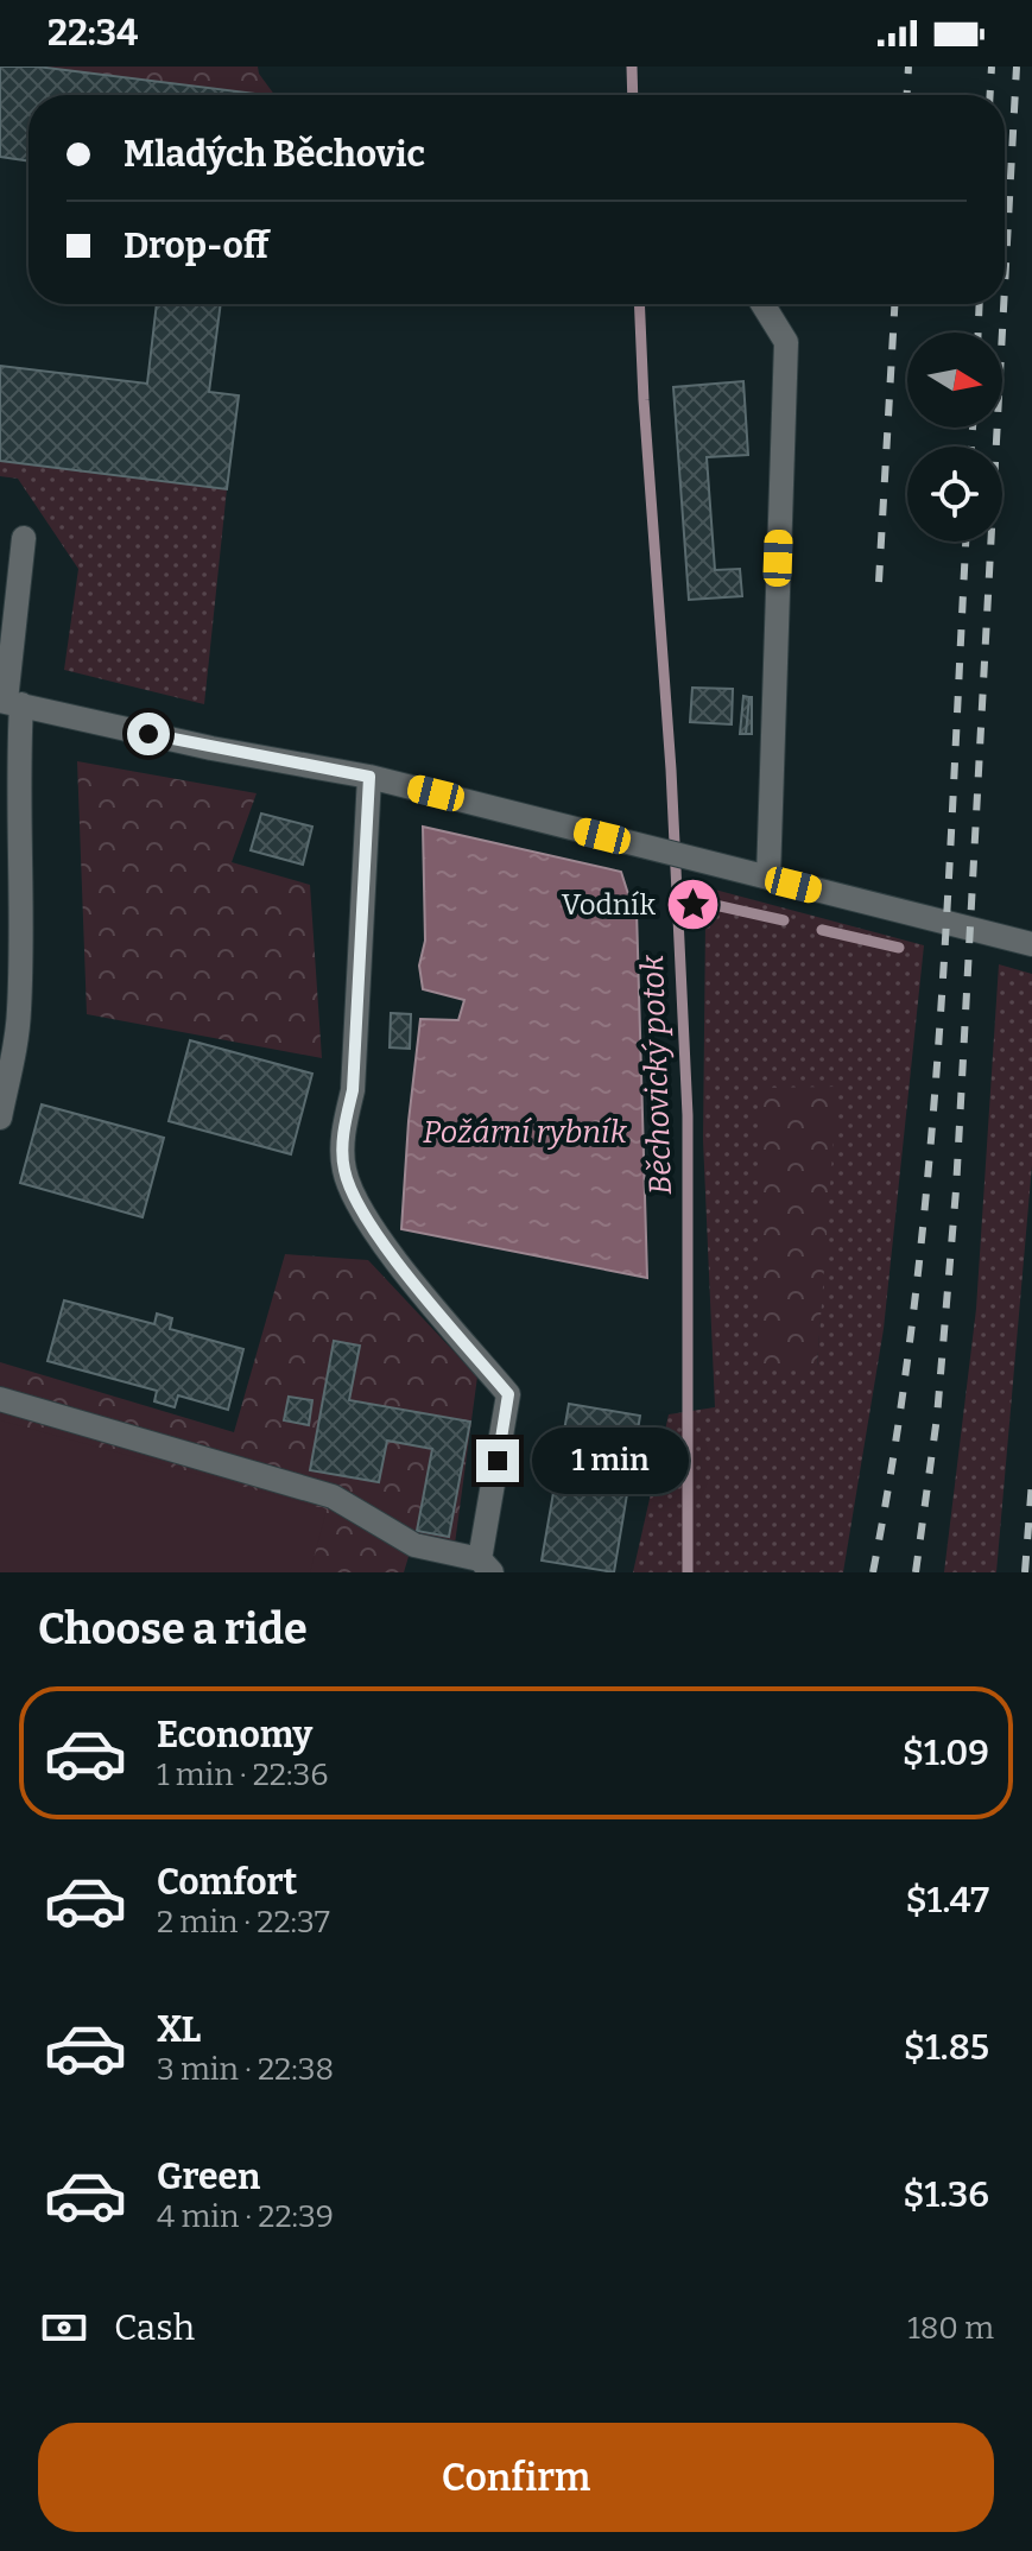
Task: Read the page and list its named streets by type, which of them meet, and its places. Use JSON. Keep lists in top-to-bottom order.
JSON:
{
  "water": ["Běchovický potok", "Požární rybník"],
  "places": {
    "place": ["Vodník"]
  },
  "north": "right",
  "page": {
    "status": "22:34",
    "banner": ["Mladých Běchovic", "Drop-off"],
    "bubble": "1 min",
    "heading": "Choose a ride",
    "list": [
      {
        "name": "Economy",
        "note": "1 min · 22:36",
        "value": "$1.09"
      },
      {
        "name": "Comfort",
        "note": "2 min · 22:37",
        "value": "$1.47"
      },
      {
        "name": "XL",
        "note": "3 min · 22:38",
        "value": "$1.85"
      },
      {
        "name": "Green",
        "note": "4 min · 22:39",
        "value": "$1.36"
      }
    ],
    "pay": ["Cash", "180 m"],
    "buttons": "Confirm"
  }
}
